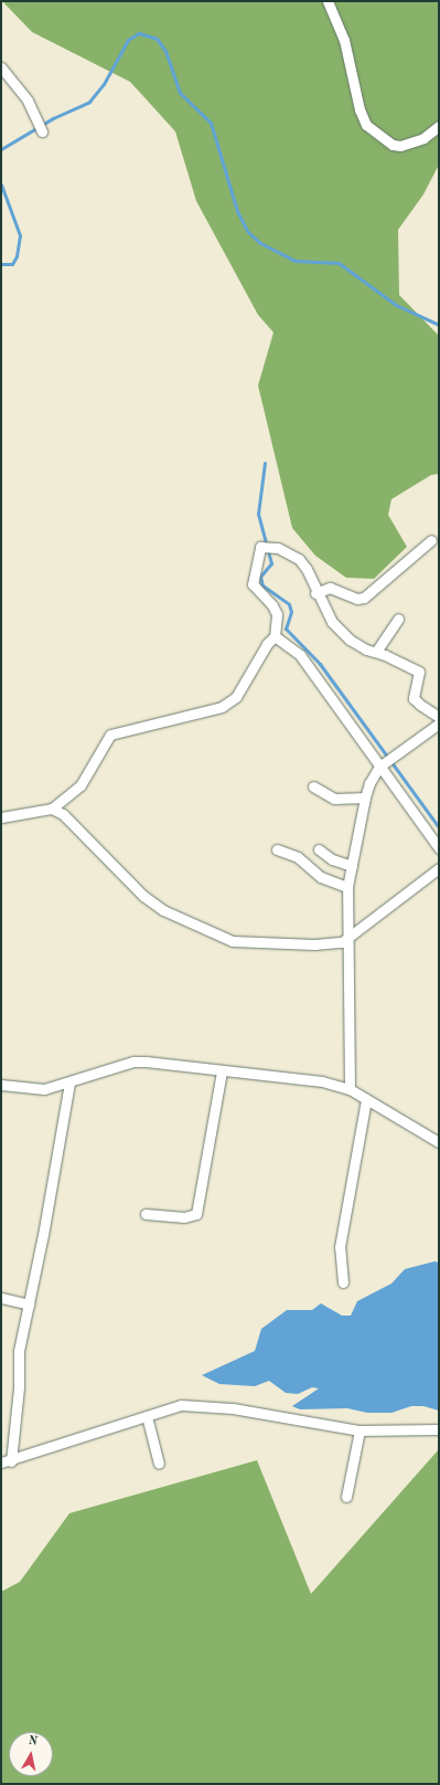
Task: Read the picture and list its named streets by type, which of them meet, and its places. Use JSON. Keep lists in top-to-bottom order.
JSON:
{
  "north": "top"
}
